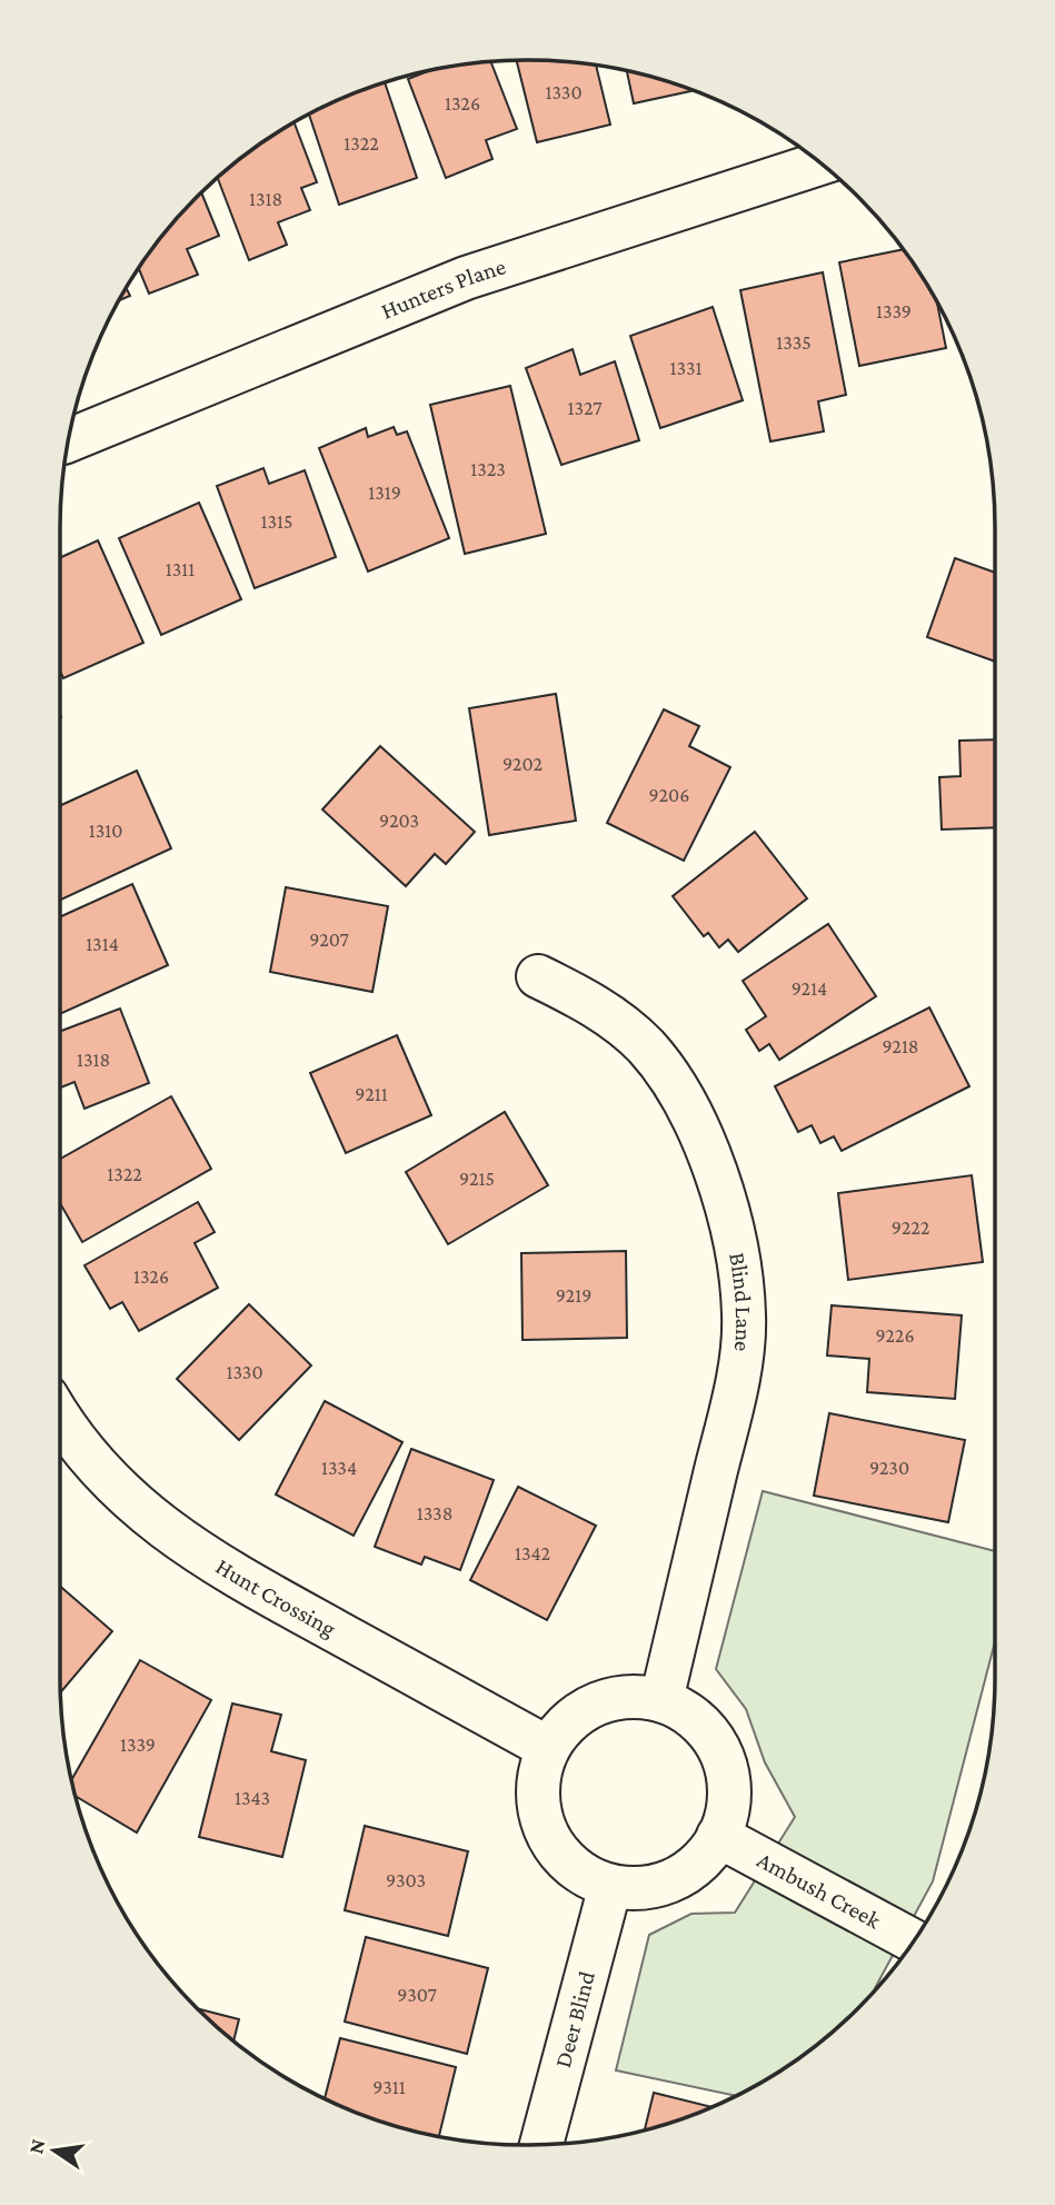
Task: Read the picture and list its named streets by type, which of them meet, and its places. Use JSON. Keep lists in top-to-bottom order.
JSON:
{
  "streets": {
    "street": [
      "Hunters Plane",
      "Blind Lane",
      "Hunt Crossing",
      "Ambush Creek",
      "Deer Blind"
    ]
  },
  "crossings": [
    ["Blind Lane", "Hunt Crossing"],
    ["Blind Lane", "Ambush Creek"],
    ["Blind Lane", "Deer Blind"],
    ["Hunt Crossing", "Ambush Creek"],
    ["Hunt Crossing", "Deer Blind"],
    ["Ambush Creek", "Deer Blind"]
  ],
  "house_numbers": [
    "1330",
    "1326",
    "1322",
    "1318",
    "1339",
    "1335",
    "1331",
    "1327",
    "1323",
    "1319",
    "1315",
    "1311",
    "9202",
    "9206",
    "9203",
    "1310",
    "9207",
    "1314",
    "9214",
    "9218",
    "1318",
    "9211",
    "1322",
    "9215",
    "9222",
    "1326",
    "9219",
    "9226",
    "1330",
    "1334",
    "9230",
    "1338",
    "1342",
    "1339",
    "1343",
    "9303",
    "9307",
    "9311"
  ],
  "north": "left"
}
